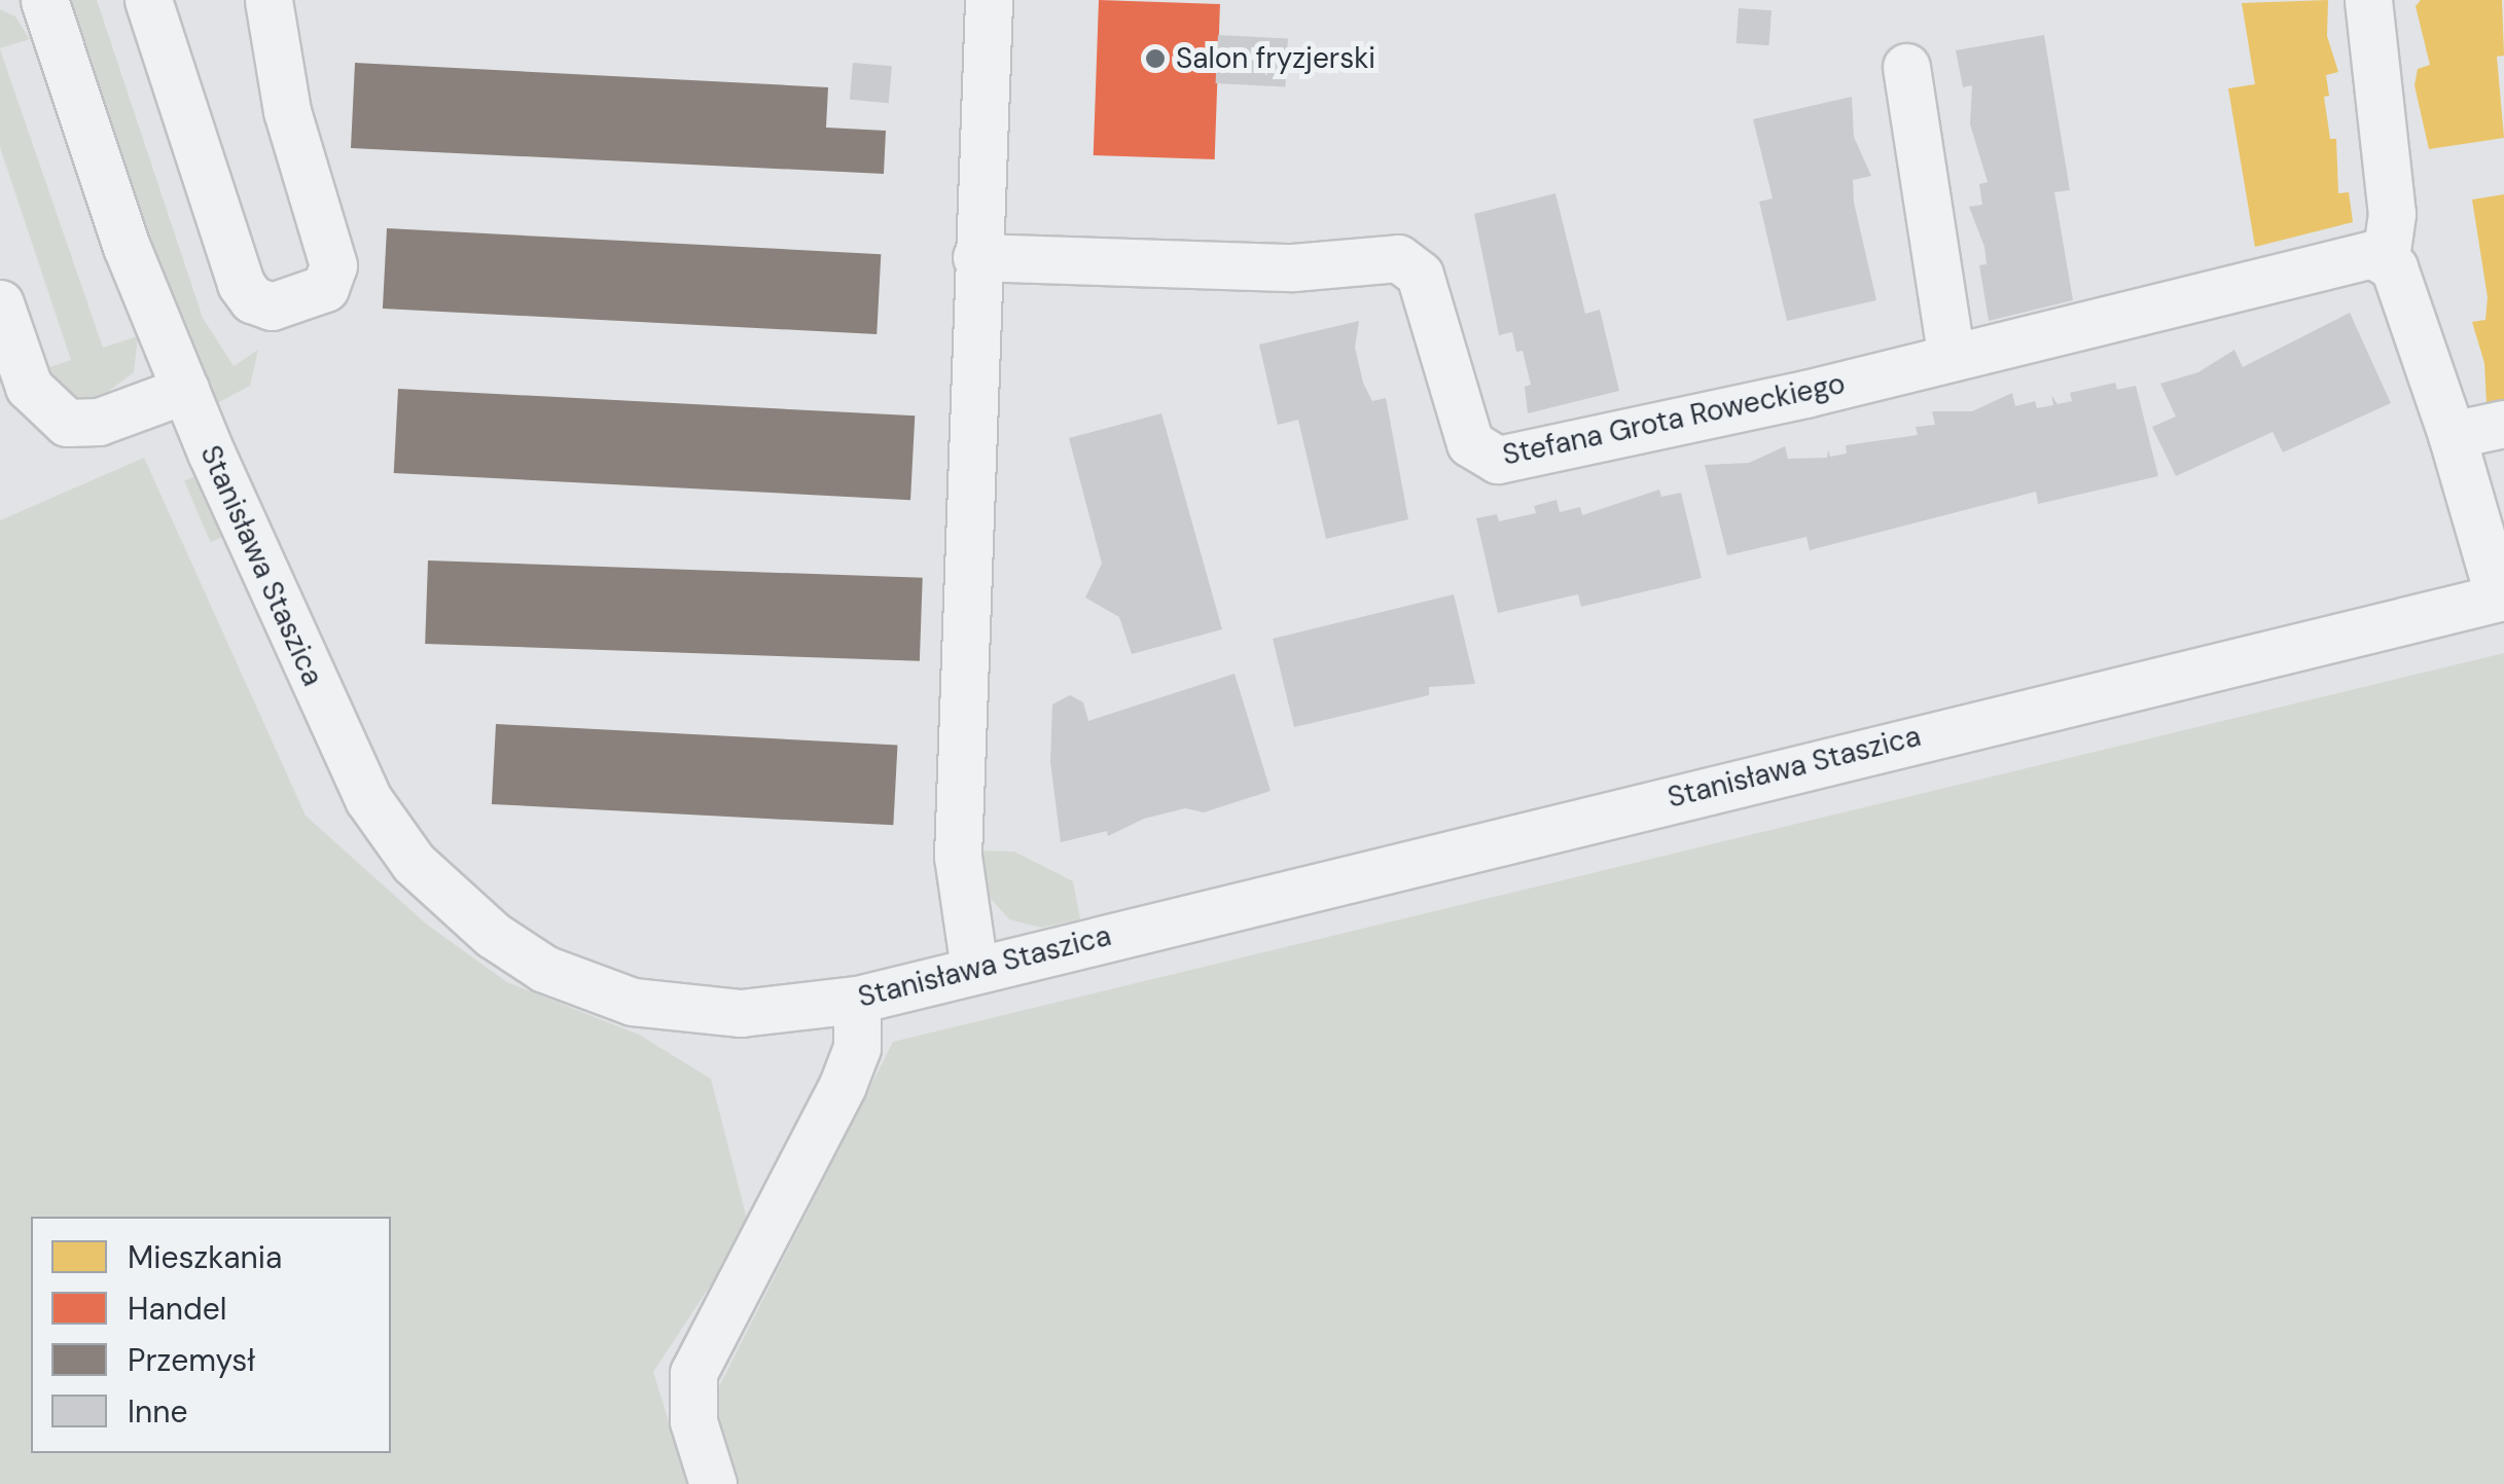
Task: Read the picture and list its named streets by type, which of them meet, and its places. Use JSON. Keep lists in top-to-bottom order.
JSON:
{
  "streets": {
    "street": ["Stefana Grota Roweckiego", "Stanisława Staszica"]
  },
  "places": ["Salon fryzjerski"],
  "legend": [
    "Mieszkania",
    "Handel",
    "Przemysł",
    "Inne"
  ]
}
